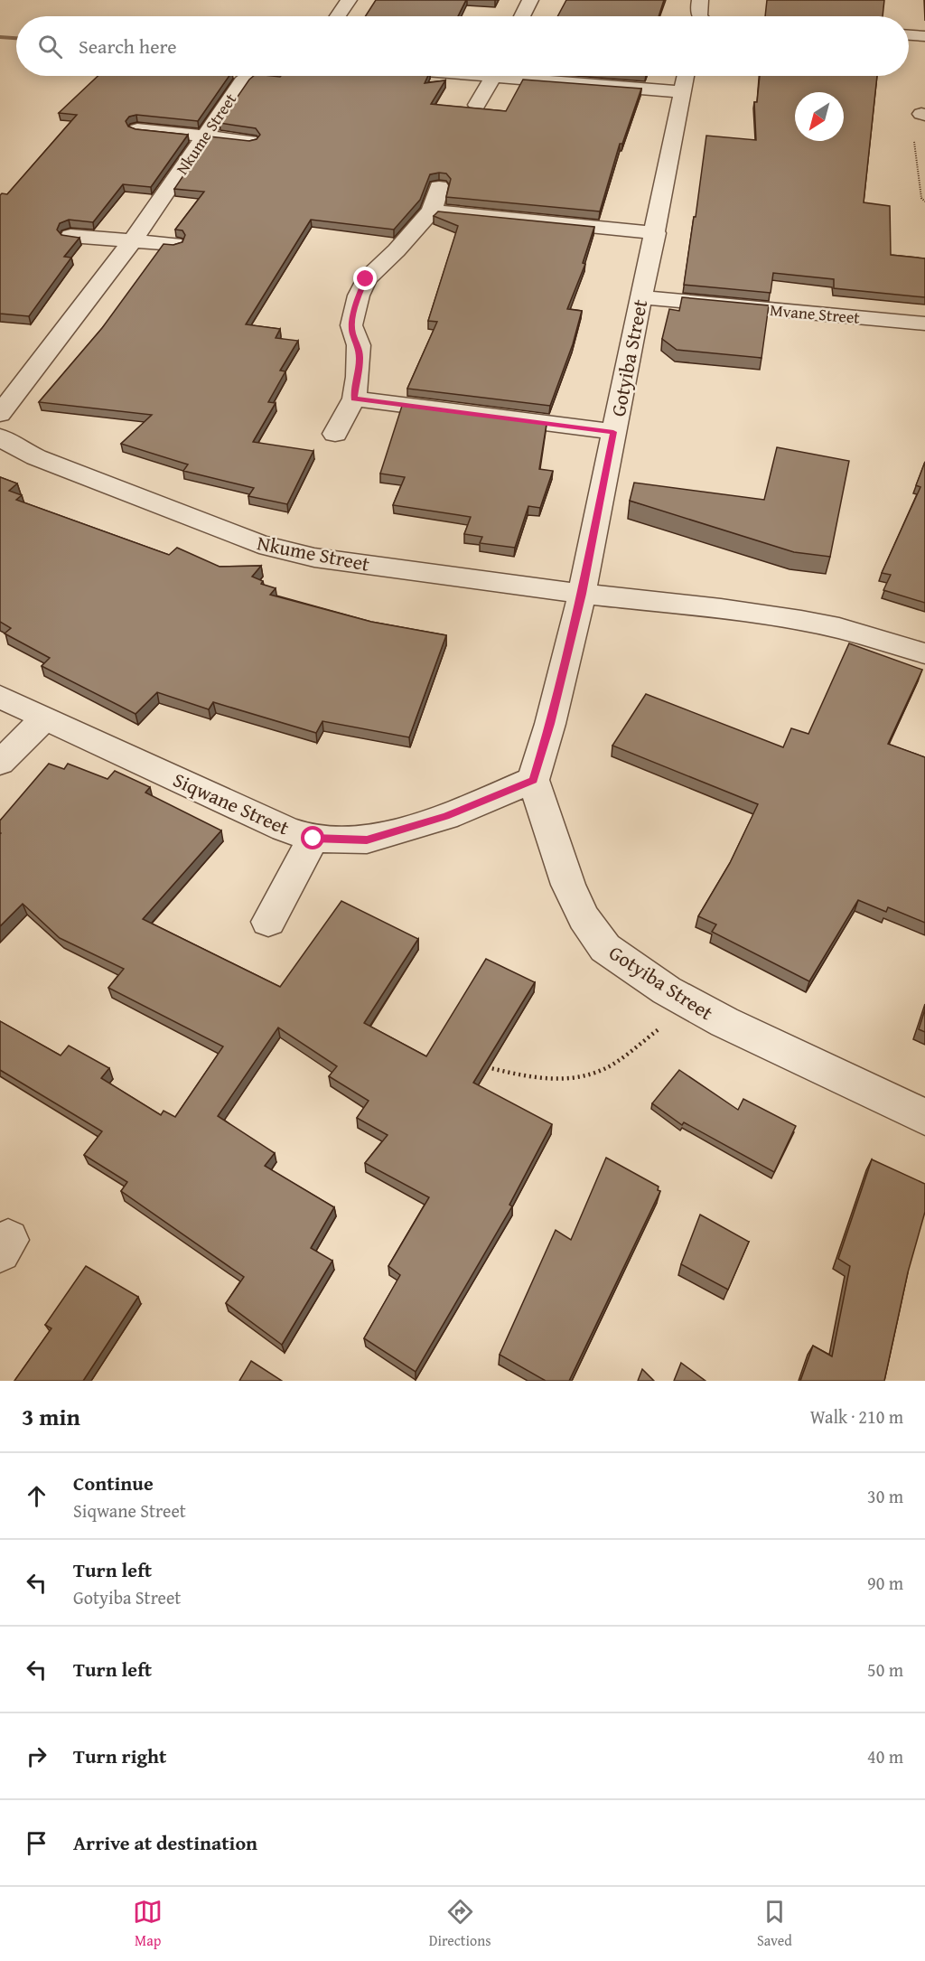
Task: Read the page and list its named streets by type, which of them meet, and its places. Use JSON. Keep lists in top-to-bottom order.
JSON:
{
  "streets": {
    "street": [
      "Nkume Street",
      "Mvane Street",
      "Gotyiba Street",
      "Siqwane Street"
    ]
  },
  "crossings": [
    ["Nkume Street", "Gotyiba Street"],
    ["Mvane Street", "Gotyiba Street"],
    ["Gotyiba Street", "Siqwane Street"]
  ],
  "north": "bottom left",
  "page": {
    "search": "Search here",
    "heading": ["3 min", "Walk · 210 m"],
    "list": [
      ["Continue", "Siqwane Street", "30 m"],
      ["Turn left", "Gotyiba Street", "90 m"],
      ["Turn left", "50 m"],
      ["Turn right", "40 m"],
      "Arrive at destination"
    ],
    "nav": ["Map", "Directions", "Saved"]
  }
}
